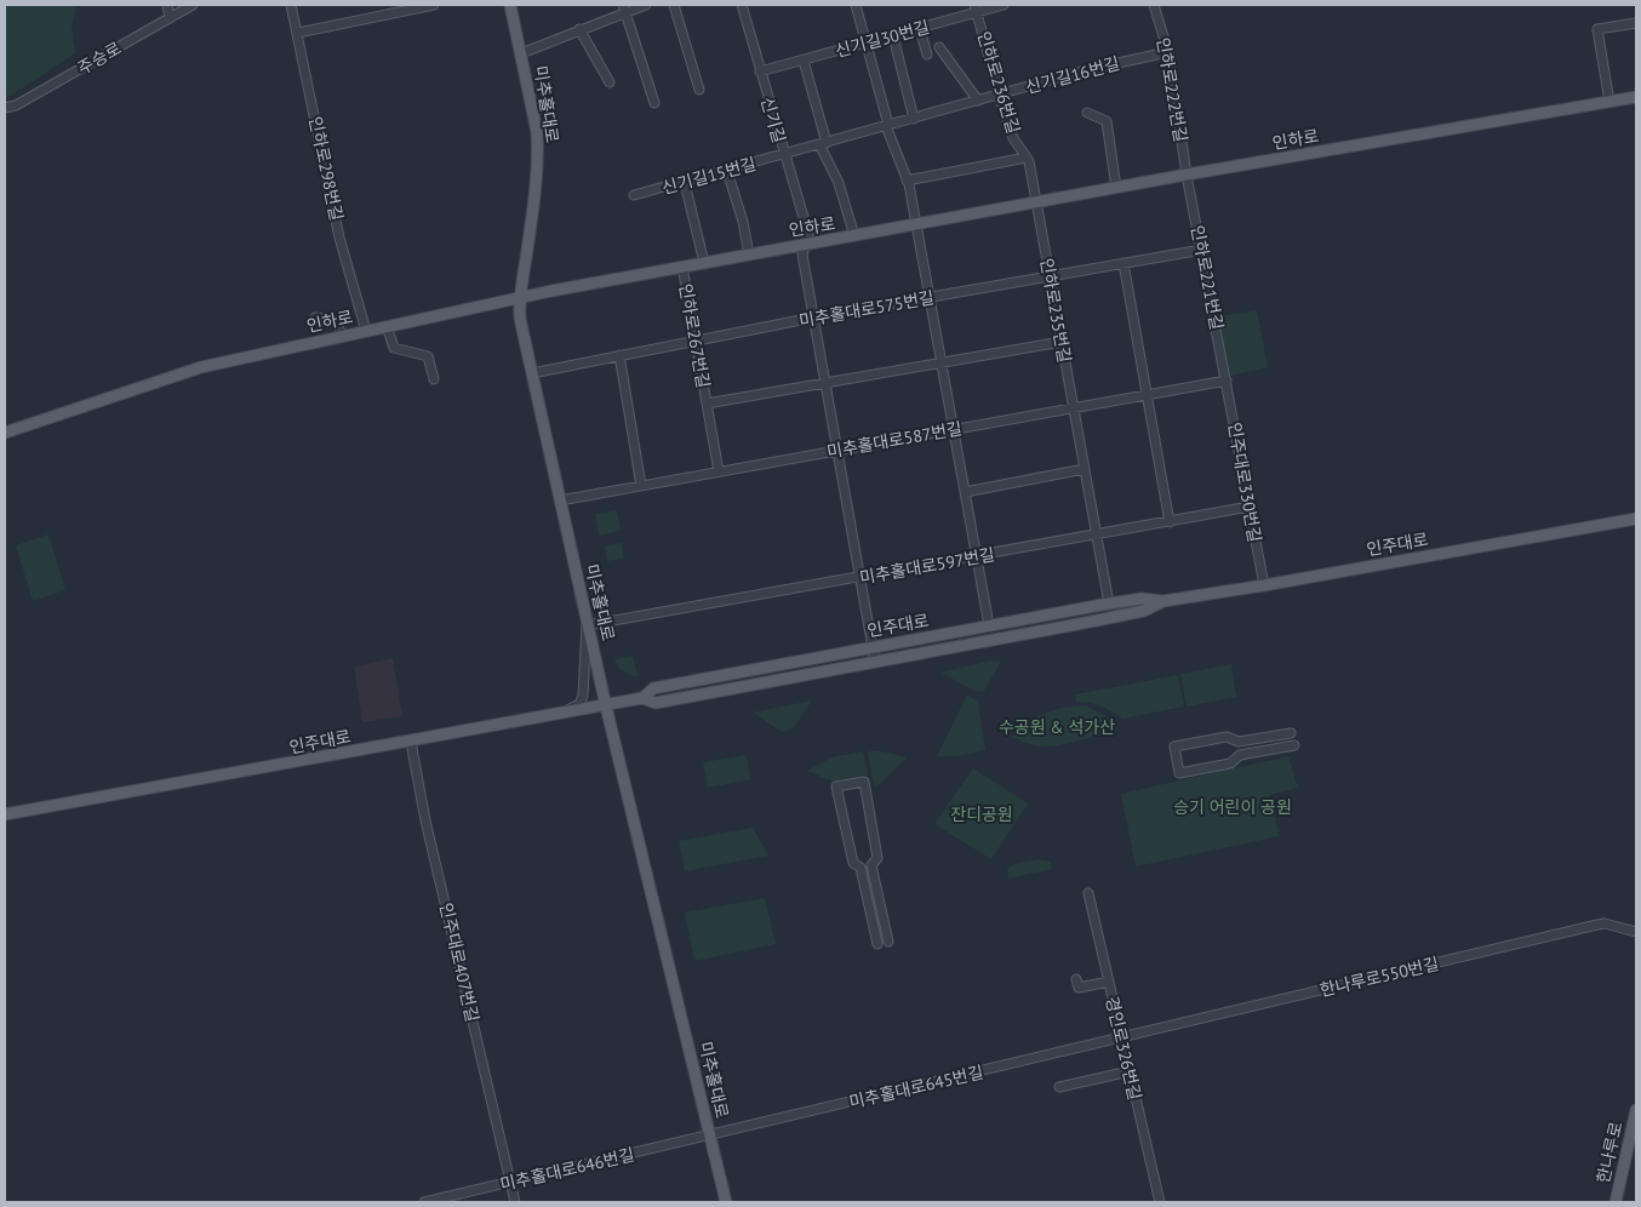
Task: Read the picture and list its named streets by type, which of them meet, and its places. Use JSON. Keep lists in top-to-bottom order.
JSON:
{
  "streets": {
    "main road": [
      "미추홀대로",
      "인하로",
      "인주대로",
      "한나루로"
    ],
    "street": [
      "신기길30번길",
      "주승로",
      "신기길16번길",
      "인하로236번길",
      "인하로222번길",
      "신기길",
      "인하로298번길",
      "신기길15번길",
      "인하로221번길",
      "미추홀대로575번길",
      "인하로235번길",
      "인하로267번길",
      "미추홀대로587번길",
      "인주대로330번길",
      "미추홀대로597번길",
      "인주대로407번길",
      "한나루로550번길",
      "경인로326번길",
      "미추홀대로645번길",
      "미추홀대로646번길"
    ]
  },
  "crossings": [
    ["신기길30번길", "인하로236번길"],
    ["신기길30번길", "신기길"],
    ["신기길16번길", "인하로236번길"],
    ["신기길16번길", "인하로222번길"],
    ["신기길16번길", "신기길"],
    ["신기길16번길", "신기길15번길"],
    ["인하로236번길", "인하로235번길"],
    ["인하로222번길", "인하로"],
    ["인하로222번길", "인하로221번길"],
    ["미추홀대로", "인하로"],
    ["미추홀대로", "미추홀대로575번길"],
    ["미추홀대로", "미추홀대로587번길"],
    ["미추홀대로", "인주대로"],
    ["미추홀대로", "미추홀대로597번길"],
    ["미추홀대로", "미추홀대로645번길"],
    ["미추홀대로", "미추홀대로646번길"],
    ["신기길", "인하로"],
    ["신기길", "신기길15번길"],
    ["신기길", "미추홀대로575번길"],
    ["신기길", "인하로267번길"],
    ["신기길", "미추홀대로587번길"],
    ["신기길", "인주대로"],
    ["신기길", "미추홀대로597번길"],
    ["인하로", "인하로298번길"],
    ["인하로", "인하로221번길"],
    ["인하로", "인하로235번길"],
    ["인하로", "인하로267번길"],
    ["인하로221번길", "미추홀대로575번길"],
    ["인하로221번길", "미추홀대로587번길"],
    ["인하로221번길", "인주대로330번길"],
    ["미추홀대로575번길", "인하로235번길"],
    ["미추홀대로575번길", "인하로267번길"],
    ["인하로235번길", "인하로267번길"],
    ["인하로235번길", "미추홀대로587번길"],
    ["인하로235번길", "인주대로"],
    ["인하로235번길", "미추홀대로597번길"],
    ["인하로267번길", "미추홀대로587번길"],
    ["미추홀대로587번길", "인주대로330번길"],
    ["인주대로330번길", "인주대로"],
    ["인주대로330번길", "미추홀대로597번길"],
    ["인주대로", "인주대로407번길"],
    ["인주대로407번길", "미추홀대로646번길"],
    ["한나루로550번길", "경인로326번길"],
    ["한나루로550번길", "미추홀대로645번길"],
    ["경인로326번길", "미추홀대로645번길"],
    ["미추홀대로645번길", "미추홀대로646번길"]
  ],
  "parks": ["수공원 & 석가산", "승기 어린이 공원", "잔디공원"]
}
